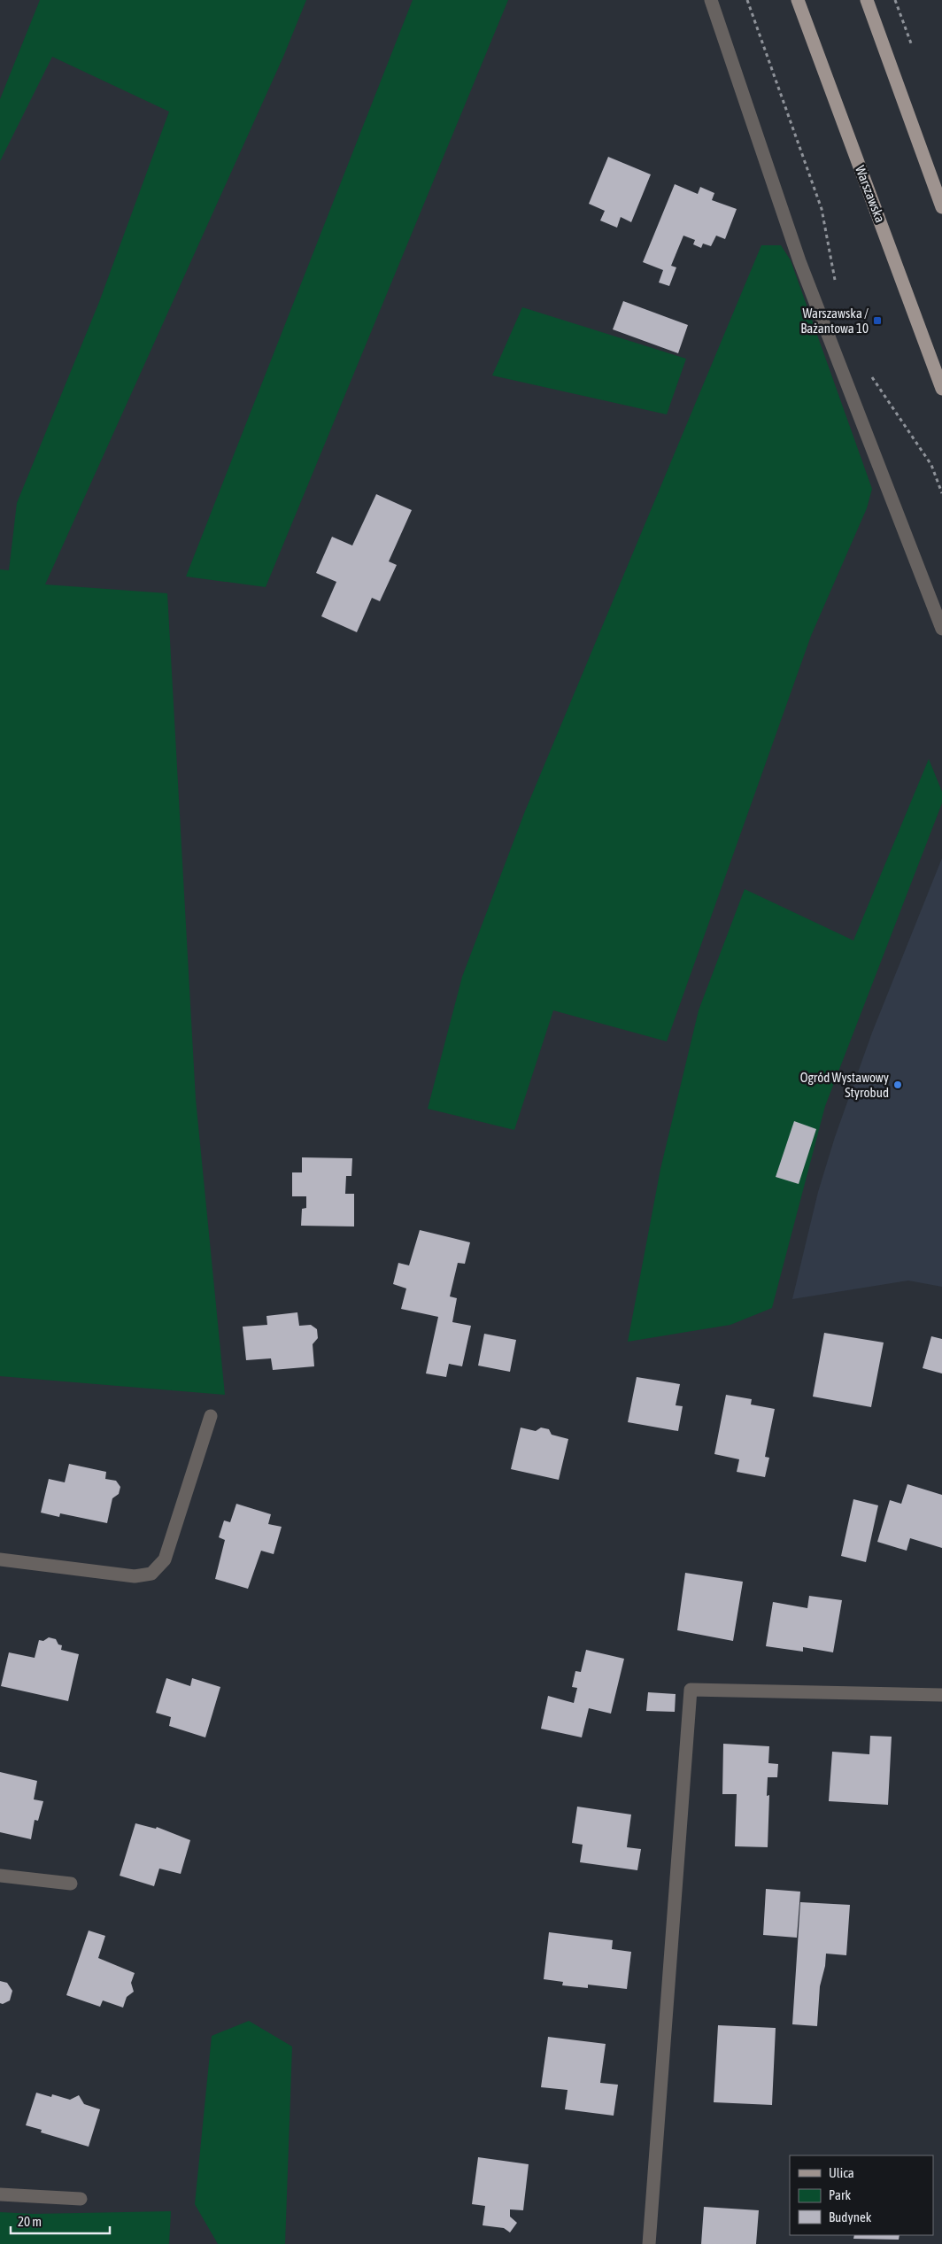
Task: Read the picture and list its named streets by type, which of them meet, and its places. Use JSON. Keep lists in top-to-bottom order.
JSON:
{
  "streets": {
    "main road": ["Warszawska"]
  },
  "places": {
    "transit": ["Warszawska / Bażantowa 10"],
    "other": ["Ogród Wystawowy Styrobud"]
  },
  "legend": ["Ulica", "Park", "Budynek"],
  "scale_bar": "20 m"
}
